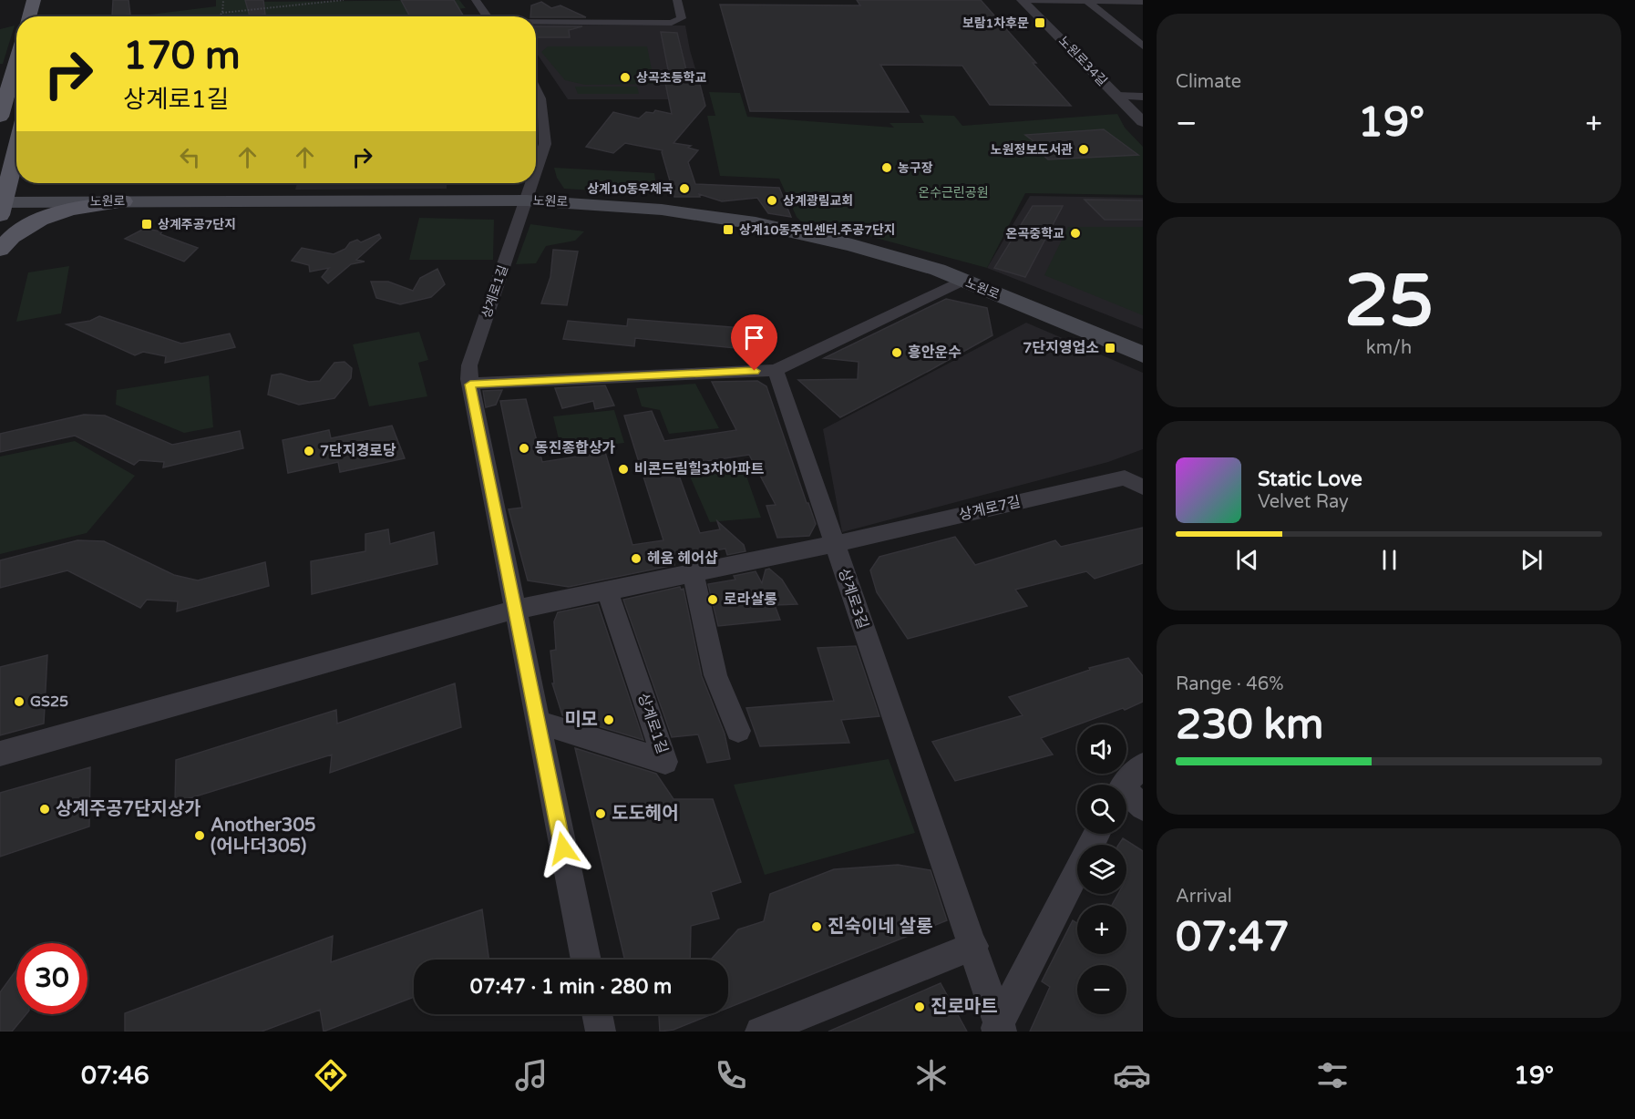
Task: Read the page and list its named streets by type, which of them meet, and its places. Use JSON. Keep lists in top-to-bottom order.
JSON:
{
  "streets": {
    "main road": ["노원로"],
    "street": [
      "노원로34길",
      "상계로1길",
      "상계로7길",
      "상계로3길"
    ]
  },
  "crossings": [
    ["노원로", "상계로1길"],
    ["상계로7길", "상계로3길"]
  ],
  "parks": ["온수근린공원"],
  "places": {
    "transit": [
      "보람1차후문",
      "상계주공7단지",
      "상계10동주민센터.주공7단지",
      "7단지영업소"
    ],
    "other": [
      "상곡초등학교",
      "노원정보도서관",
      "농구장",
      "상계10동우체국",
      "상계광림교회",
      "온곡중학교",
      "흥안운수",
      "동진종합상가",
      "7단지경로당",
      "비콘드림힐3차아파트",
      "헤움 헤어샵",
      "로라살롱",
      "GS25",
      "미모",
      "상계주공7단지상가",
      "도도헤어",
      "Another305 (어나더305)",
      "진숙이네 살롱",
      "진로마트"
    ]
  },
  "page": {
    "tile": [
      "Climate",
      ["25", "km/h"],
      ["Range · 46%", "230 km"],
      ["Arrival", "07:47"]
    ],
    "turn": ["170 m", "상계로1길"],
    "heat": ["−", "19°", "+"],
    "song": ["Static Love", "Velvet Ray"],
    "map_buttons": ["+", "−"],
    "limit": "30",
    "trip": "07:47 · 1 min · 280 m",
    "tabs": ["07:46", "19°"]
  }
}
